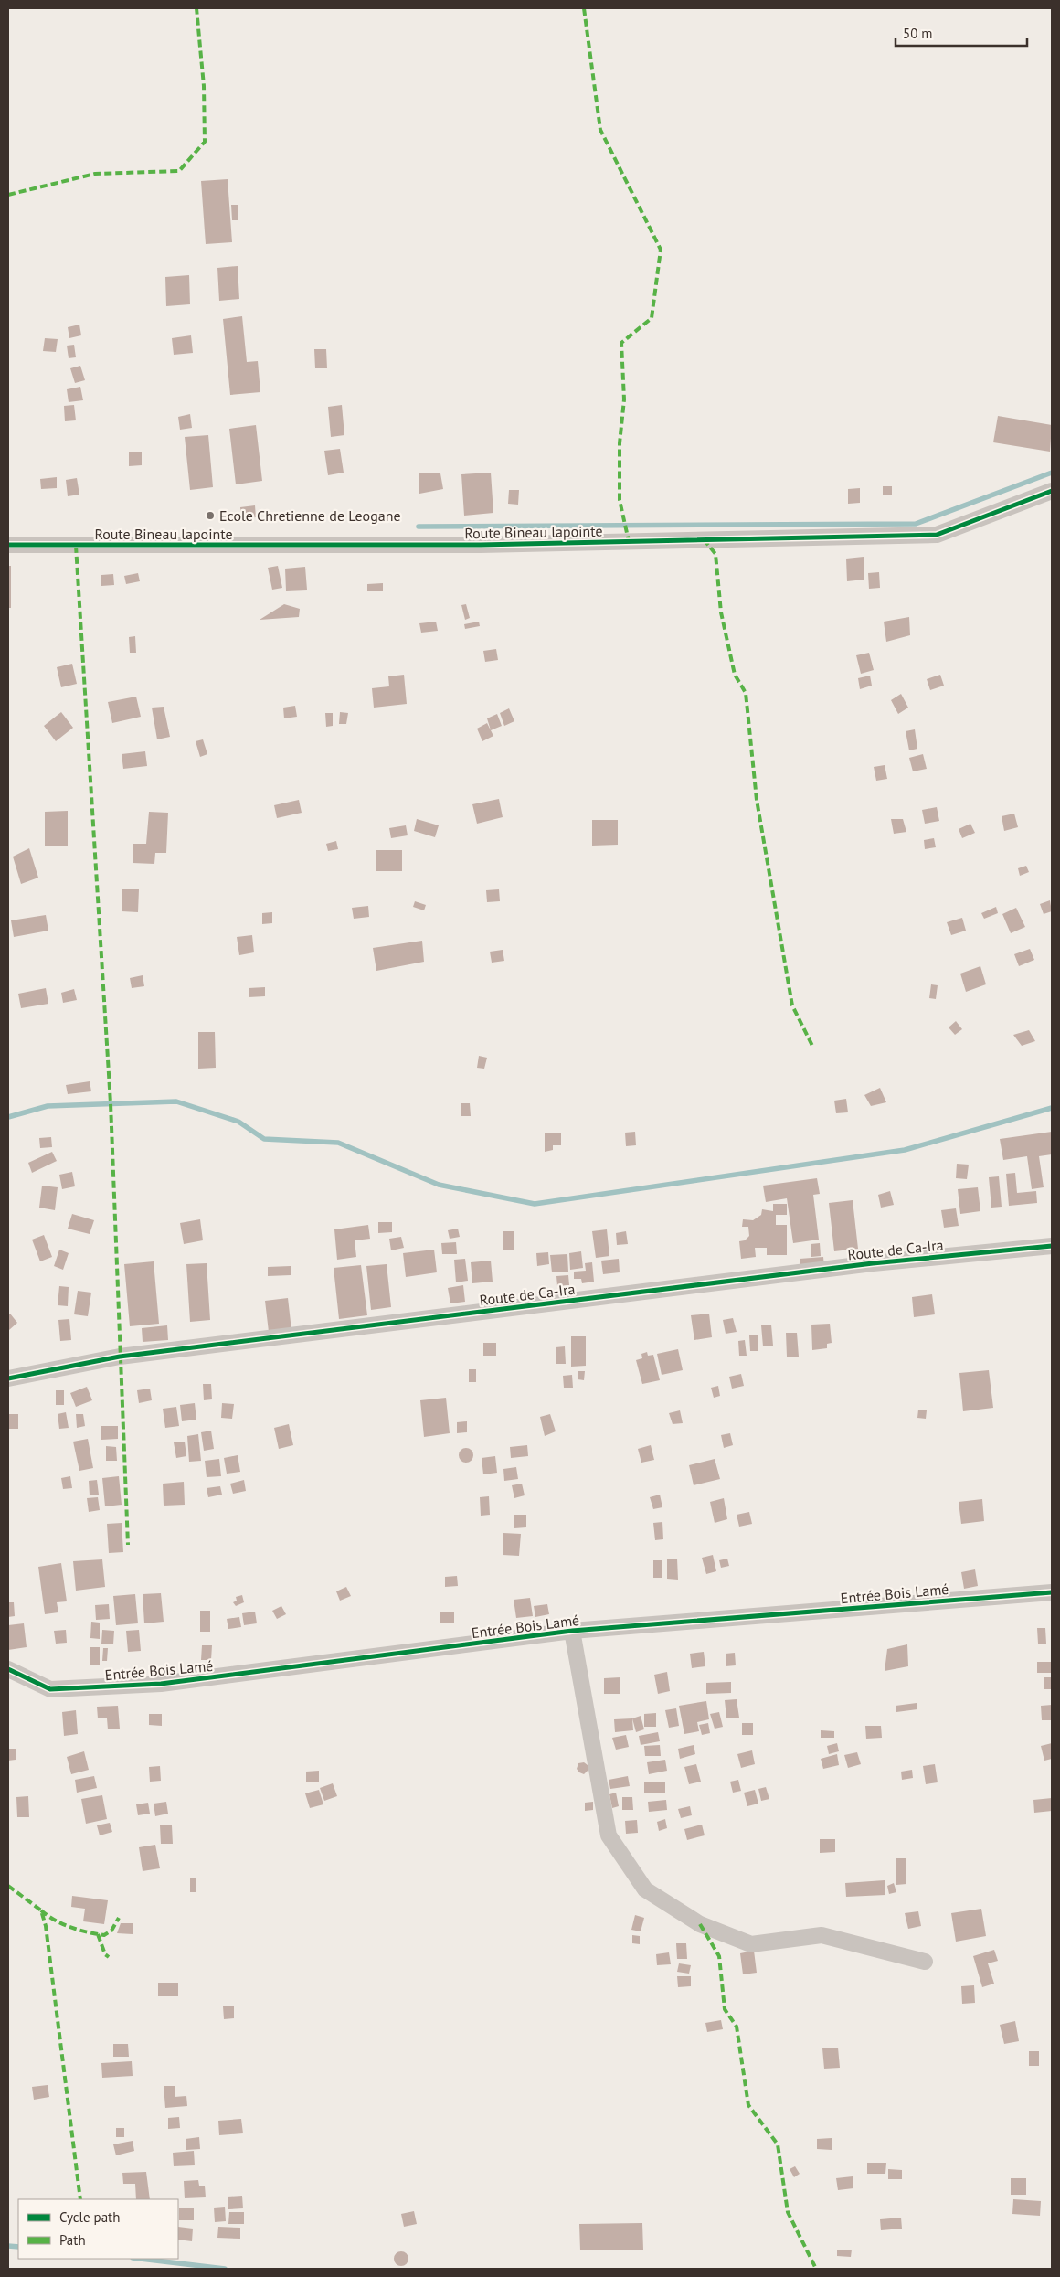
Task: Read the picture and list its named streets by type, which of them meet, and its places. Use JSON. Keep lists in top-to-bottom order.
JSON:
{
  "streets": {
    "street": ["Route Bineau lapointe", "Route de Ca-Ira", "Entrée Bois Lamé"]
  },
  "places": ["Ecole Chretienne de Leogane"],
  "legend": ["Cycle path", "Path"],
  "scale_bar": "50 m"
}
